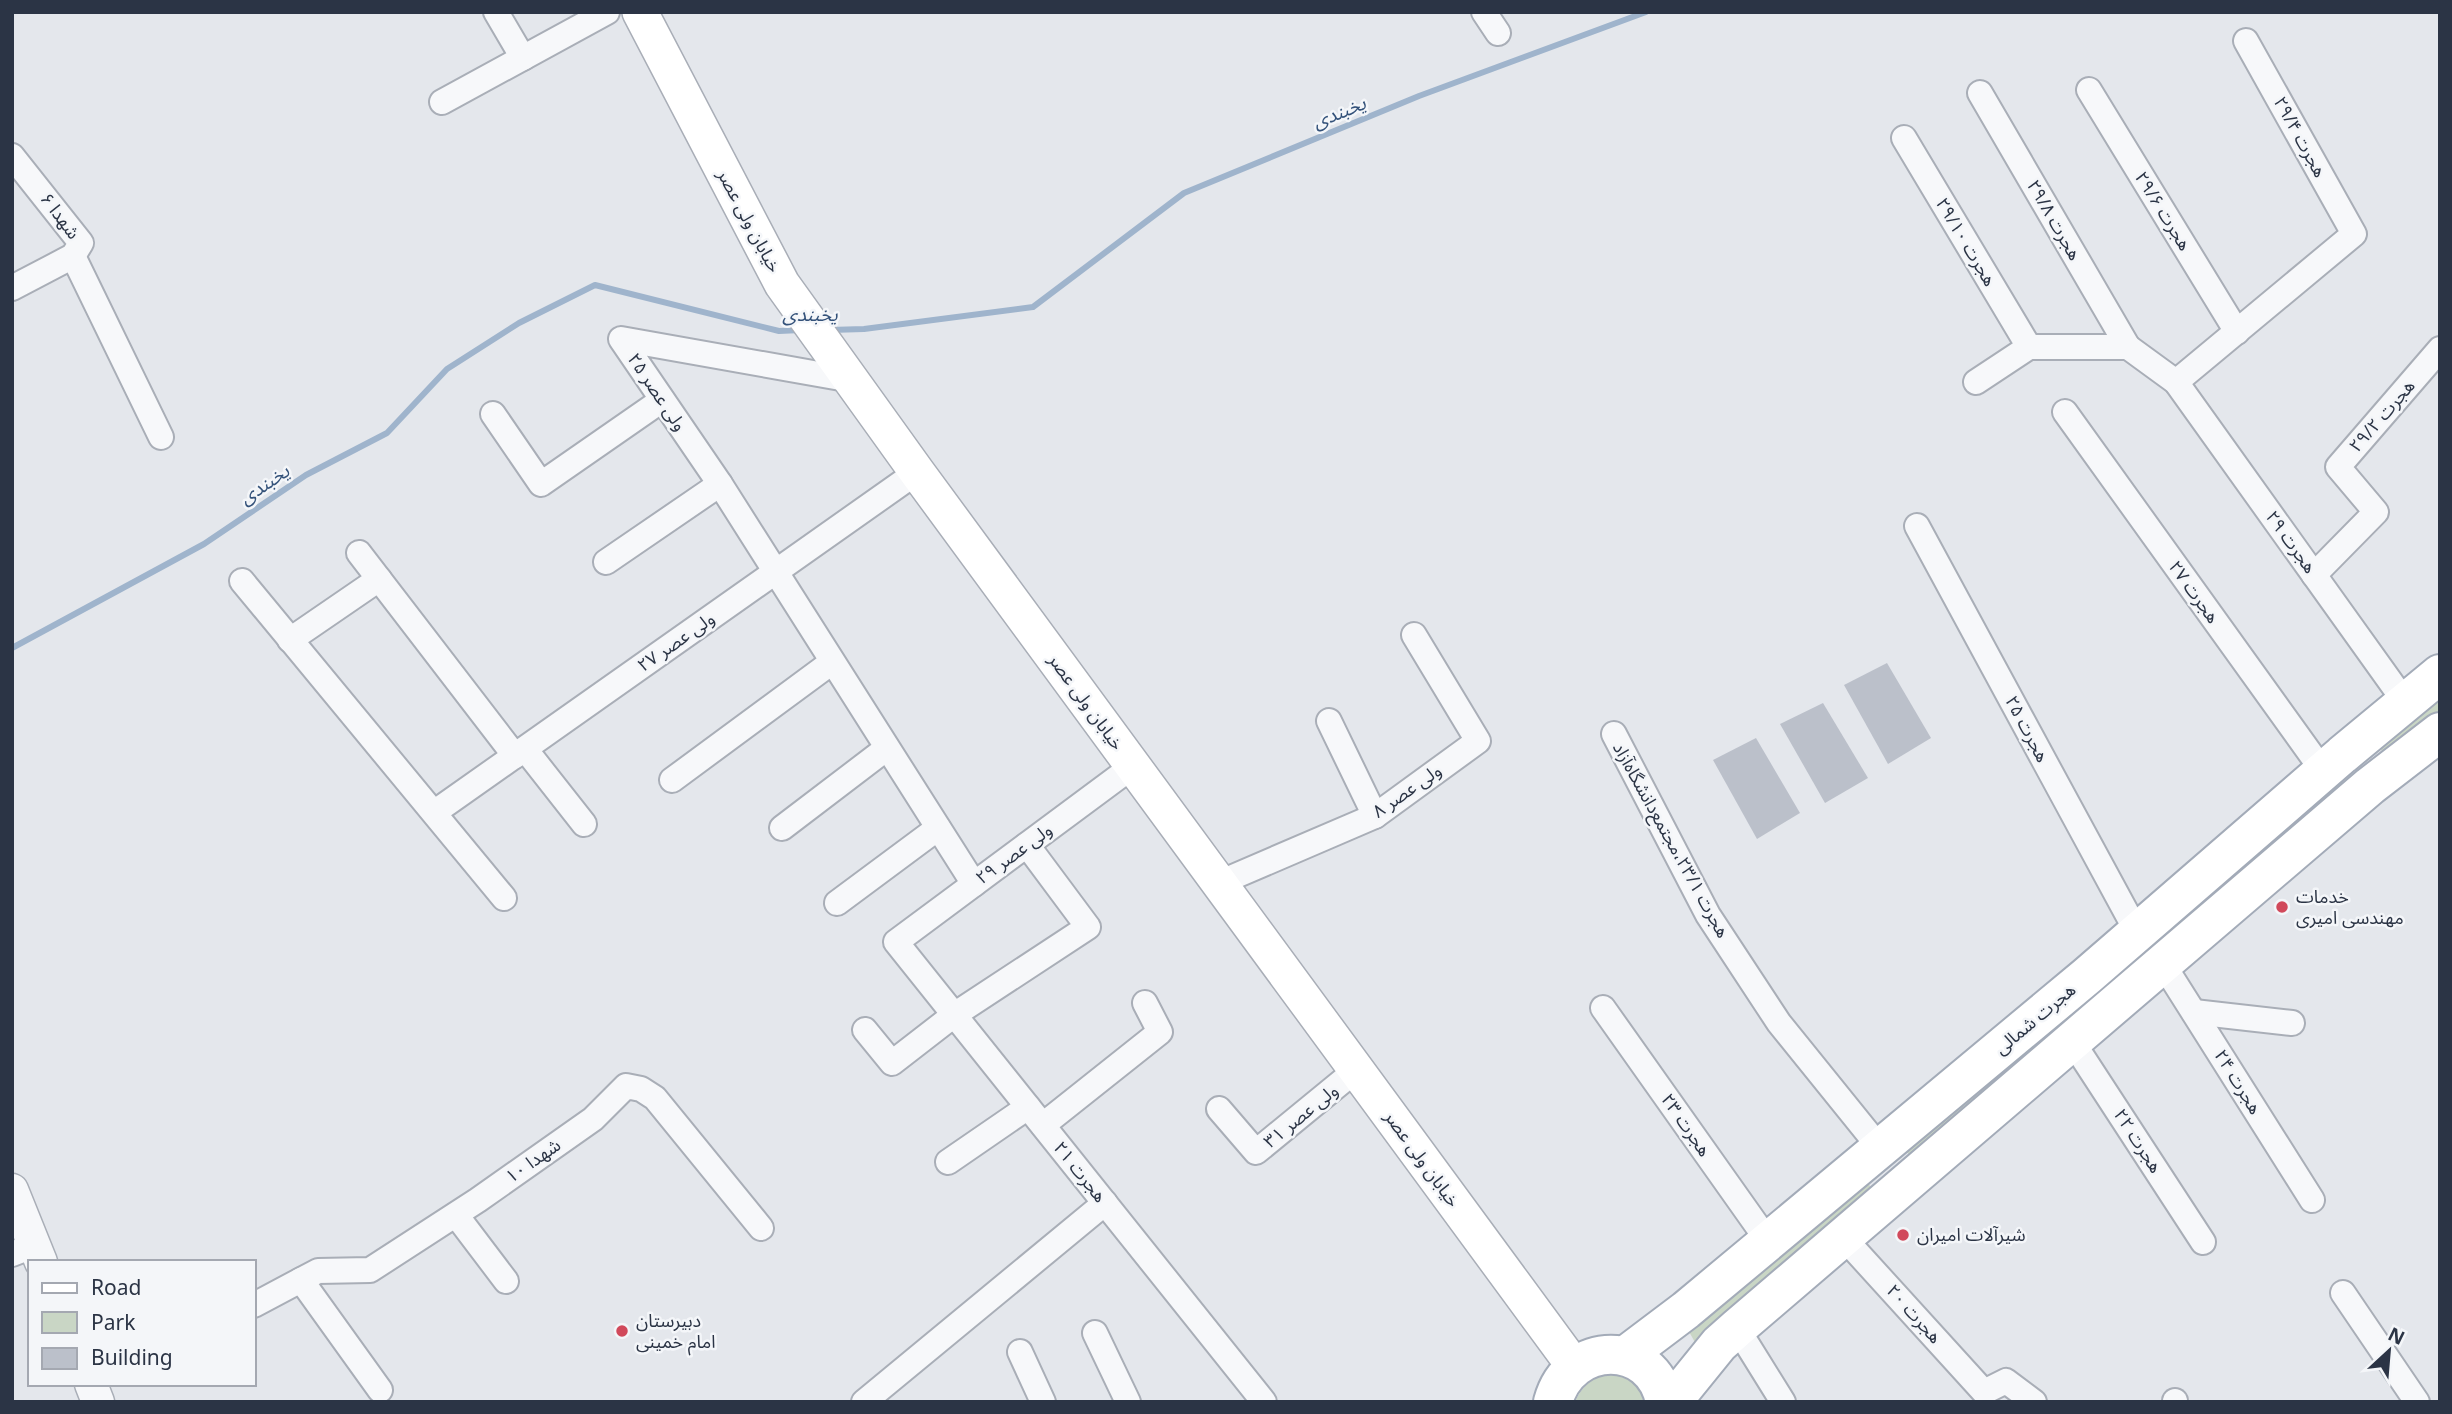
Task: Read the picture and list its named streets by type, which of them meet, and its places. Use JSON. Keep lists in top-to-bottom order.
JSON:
{
  "streets": {
    "main road": ["خیابان ولی عصر", "هجرت شمالی"],
    "street": [
      "هجرت ۲۹/۴",
      "هجرت ۲۹/۶",
      "شهدا ۶",
      "هجرت ۲۹/۸",
      "هجرت ۲۹/۱۰",
      "ولی عصر ۲۵",
      "هجرت ۲۹/۲",
      "هجرت ۲۹",
      "هجرت ۲۷",
      "ولی عصر ۲۷",
      "هجرت ۲۵",
      "ولی عصر ۸",
      "هجرت ۲۳/۱،مجتمع‌دانشگاه‌آزاد",
      "ولی عصر ۲۹",
      "هجرت ۲۴",
      "ولی عصر ۳۱",
      "هجرت ۲۳",
      "هجرت ۲۲",
      "شهدا ۱۰",
      "هجرت ۲۱",
      "هجرت ۲۰"
    ]
  },
  "crossings": [
    ["هجرت ۲۹/۴", "هجرت ۲۹/۶"],
    ["هجرت ۲۹/۸", "هجرت ۲۹"],
    ["خیابان ولی عصر", "ولی عصر ۲۵"],
    ["خیابان ولی عصر", "ولی عصر ۲۷"],
    ["خیابان ولی عصر", "ولی عصر ۸"],
    ["خیابان ولی عصر", "ولی عصر ۲۹"],
    ["خیابان ولی عصر", "ولی عصر ۳۱"],
    ["ولی عصر ۲۵", "ولی عصر ۲۷"],
    ["ولی عصر ۲۵", "ولی عصر ۲۹"],
    ["هجرت ۲۹/۲", "هجرت ۲۹"],
    ["هجرت ۲۹", "هجرت شمالی"],
    ["هجرت ۲۷", "هجرت شمالی"],
    ["هجرت ۲۵", "هجرت شمالی"],
    ["هجرت ۲۳/۱،مجتمع‌دانشگاه‌آزاد", "هجرت شمالی"],
    ["ولی عصر ۲۹", "هجرت ۲۱"],
    ["هجرت شمالی", "هجرت ۲۳"]
  ],
  "water": ["یخبندی"],
  "places": ["خدمات مهندسی امیری", "شیرآلات امیران", "دبیرستان امام خمینی"],
  "legend": ["Road", "Park", "Building"],
  "north": "top right"
}
